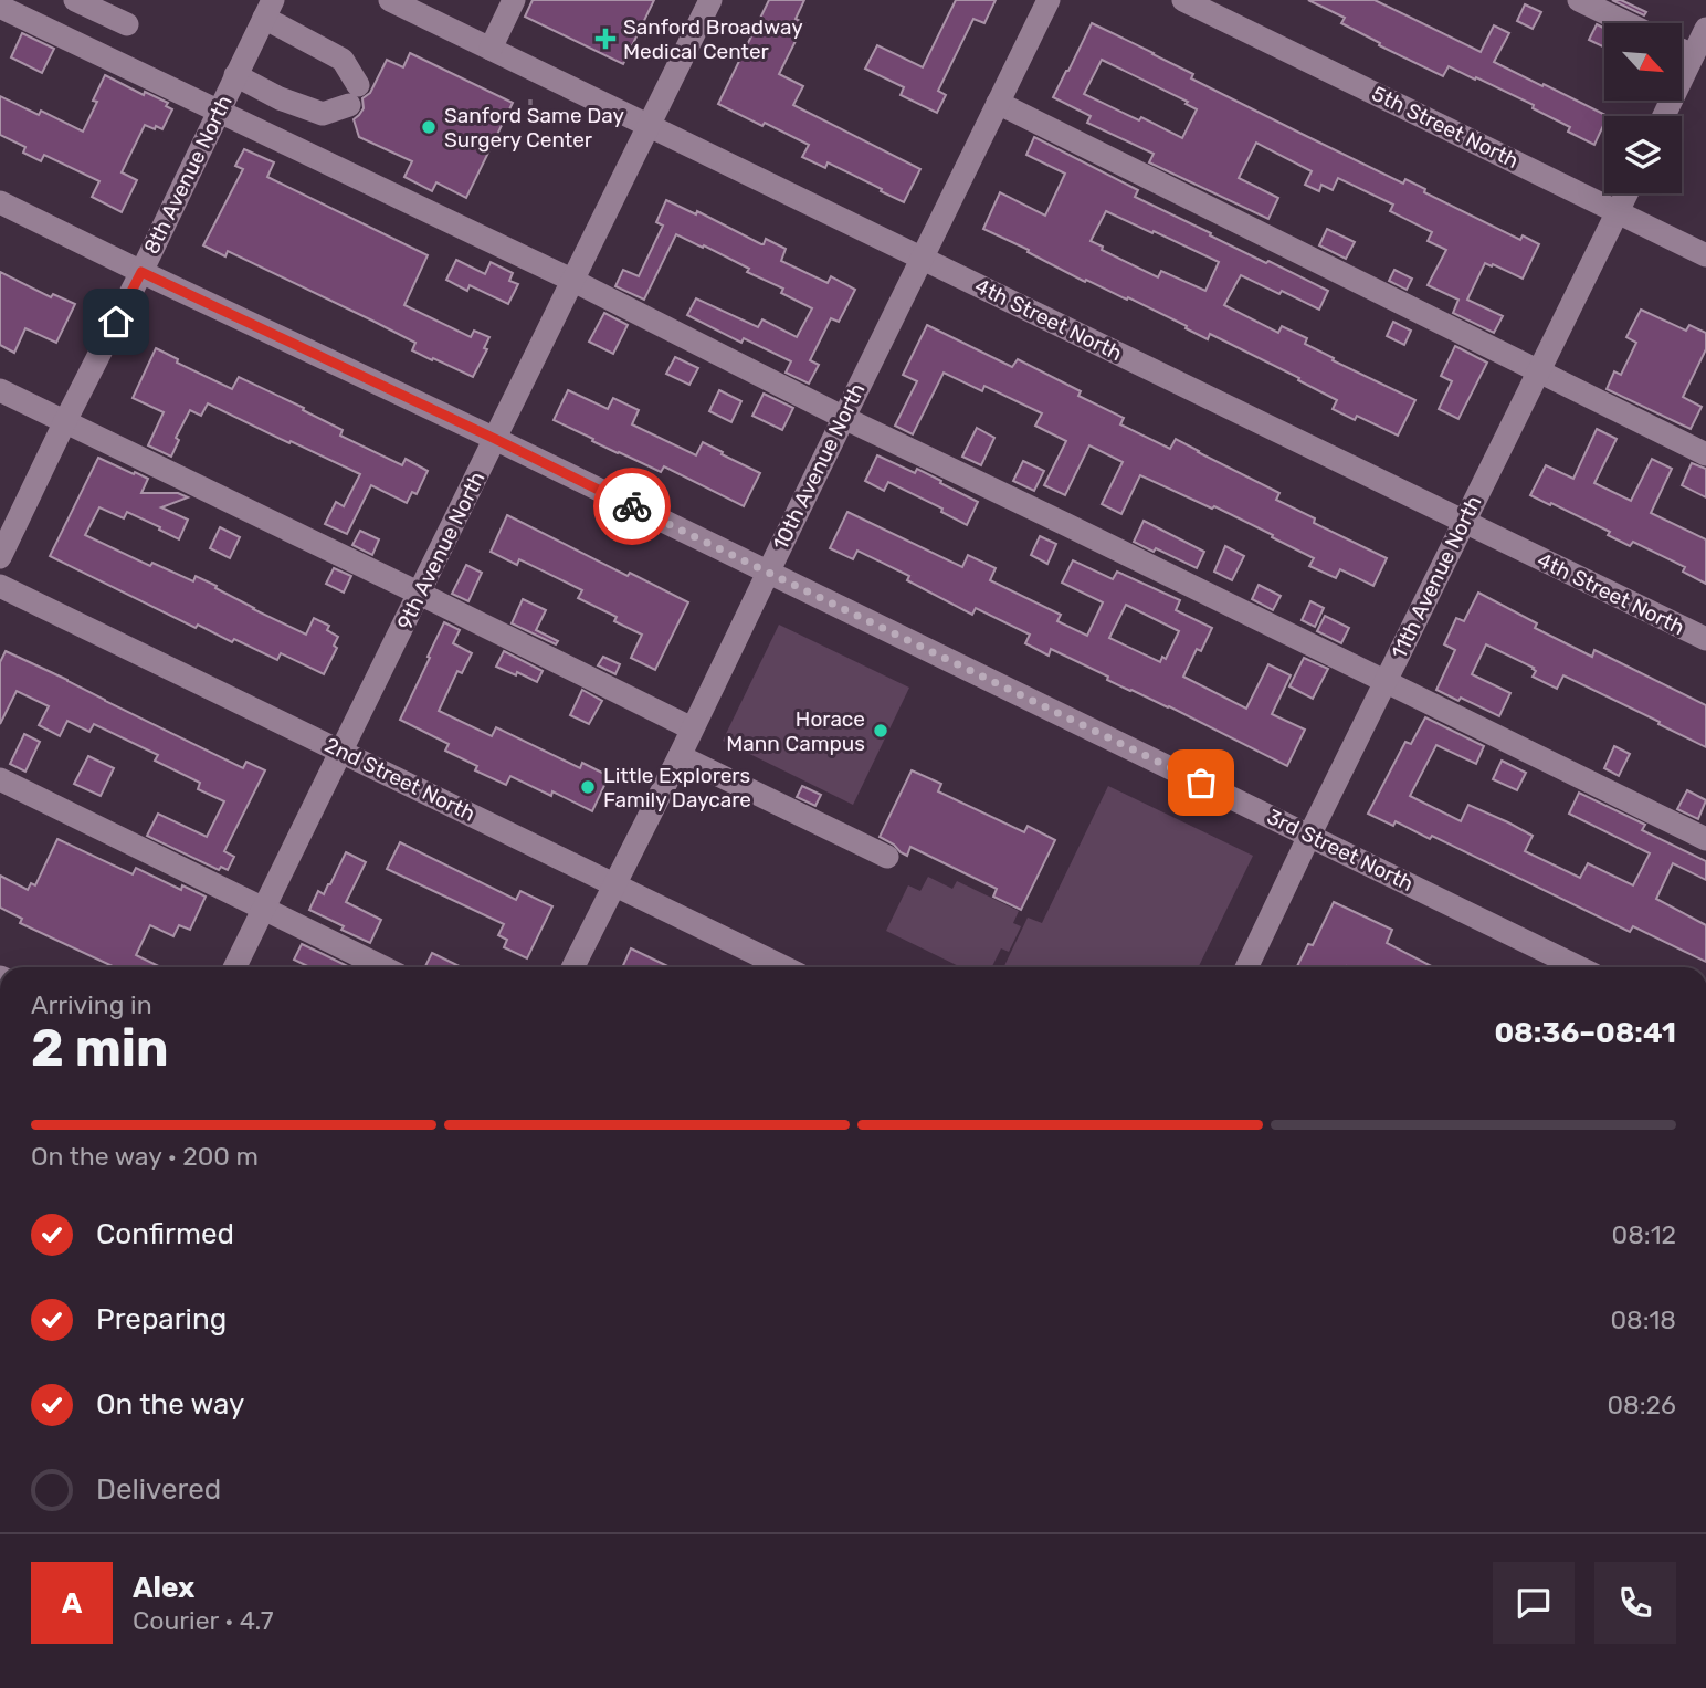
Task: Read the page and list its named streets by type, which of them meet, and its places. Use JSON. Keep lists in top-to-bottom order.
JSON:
{
  "streets": {
    "street": [
      "5th Street North",
      "8th Avenue North",
      "4th Street North",
      "10th Avenue North",
      "9th Avenue North",
      "11th Avenue North",
      "2nd Street North",
      "3rd Street North"
    ]
  },
  "crossings": [
    ["5th Street North", "11th Avenue North"],
    ["8th Avenue North", "3rd Street North"],
    ["4th Street North", "10th Avenue North"],
    ["4th Street North", "9th Avenue North"],
    ["4th Street North", "11th Avenue North"],
    ["10th Avenue North", "2nd Street North"],
    ["10th Avenue North", "3rd Street North"],
    ["9th Avenue North", "2nd Street North"],
    ["9th Avenue North", "3rd Street North"],
    ["11th Avenue North", "3rd Street North"]
  ],
  "places": {
    "health": ["Sanford Broadway Medical Center"],
    "other": ["Sanford Same Day Surgery Center", "Horace Mann Campus", "Little Explorers Family Daycare"]
  },
  "north": "bottom right",
  "page": {
    "heading": ["2 min", "Arriving in", "08:36–08:41"],
    "panel": ["Alex", "Courier · 4.7"],
    "bar": "On the way · 200 m",
    "list": [
      ["Confirmed", "08:12"],
      ["Preparing", "08:18"],
      ["On the way", "08:26"],
      "Delivered"
    ],
    "round": "A"
  }
}
